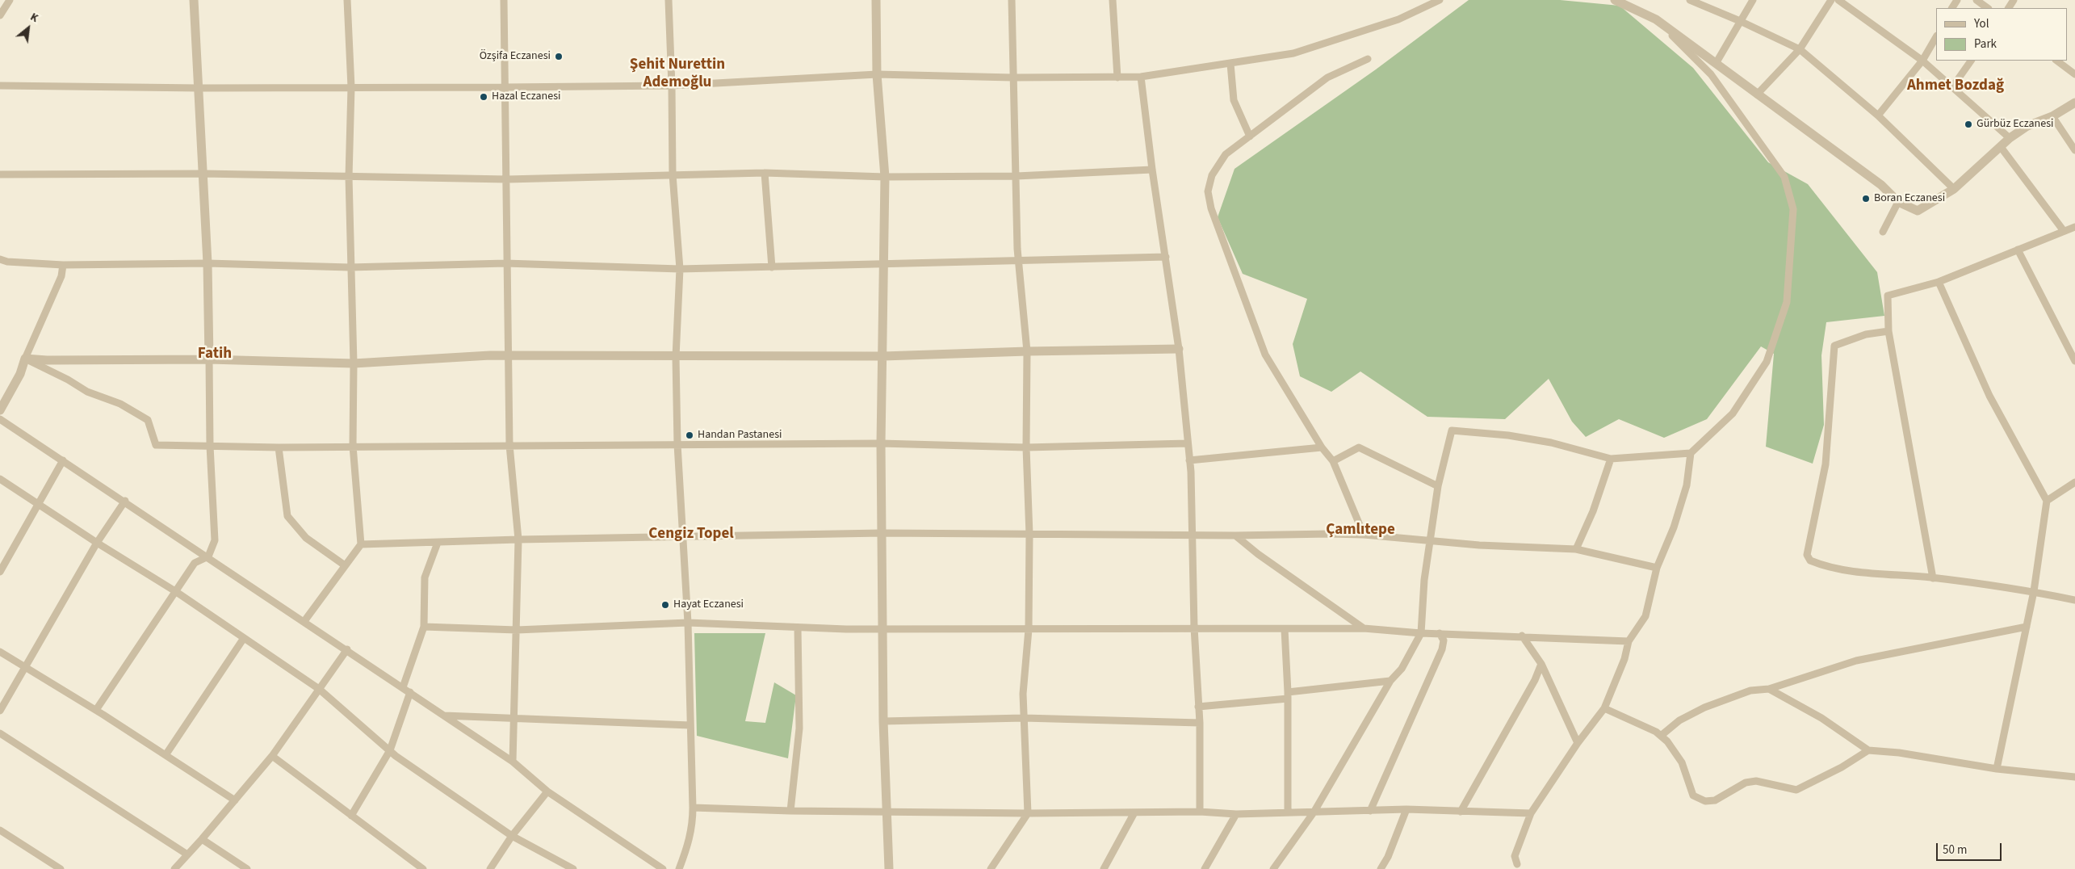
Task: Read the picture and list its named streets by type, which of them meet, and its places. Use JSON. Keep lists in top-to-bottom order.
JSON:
{
  "districts": [
    "Şehit Nurettin Ademoğlu",
    "Ahmet Bozdağ",
    "Fatih",
    "Çamlıtepe",
    "Cengiz Topel"
  ],
  "places": [
    "Özşifa Eczanesi",
    "Hazal Eczanesi",
    "Gürbüz Eczanesi",
    "Boran Eczanesi",
    "Handan Pastanesi",
    "Hayat Eczanesi"
  ],
  "legend": ["Yol", "Park"],
  "scale_bar": "50 m",
  "north": "top right"
}
